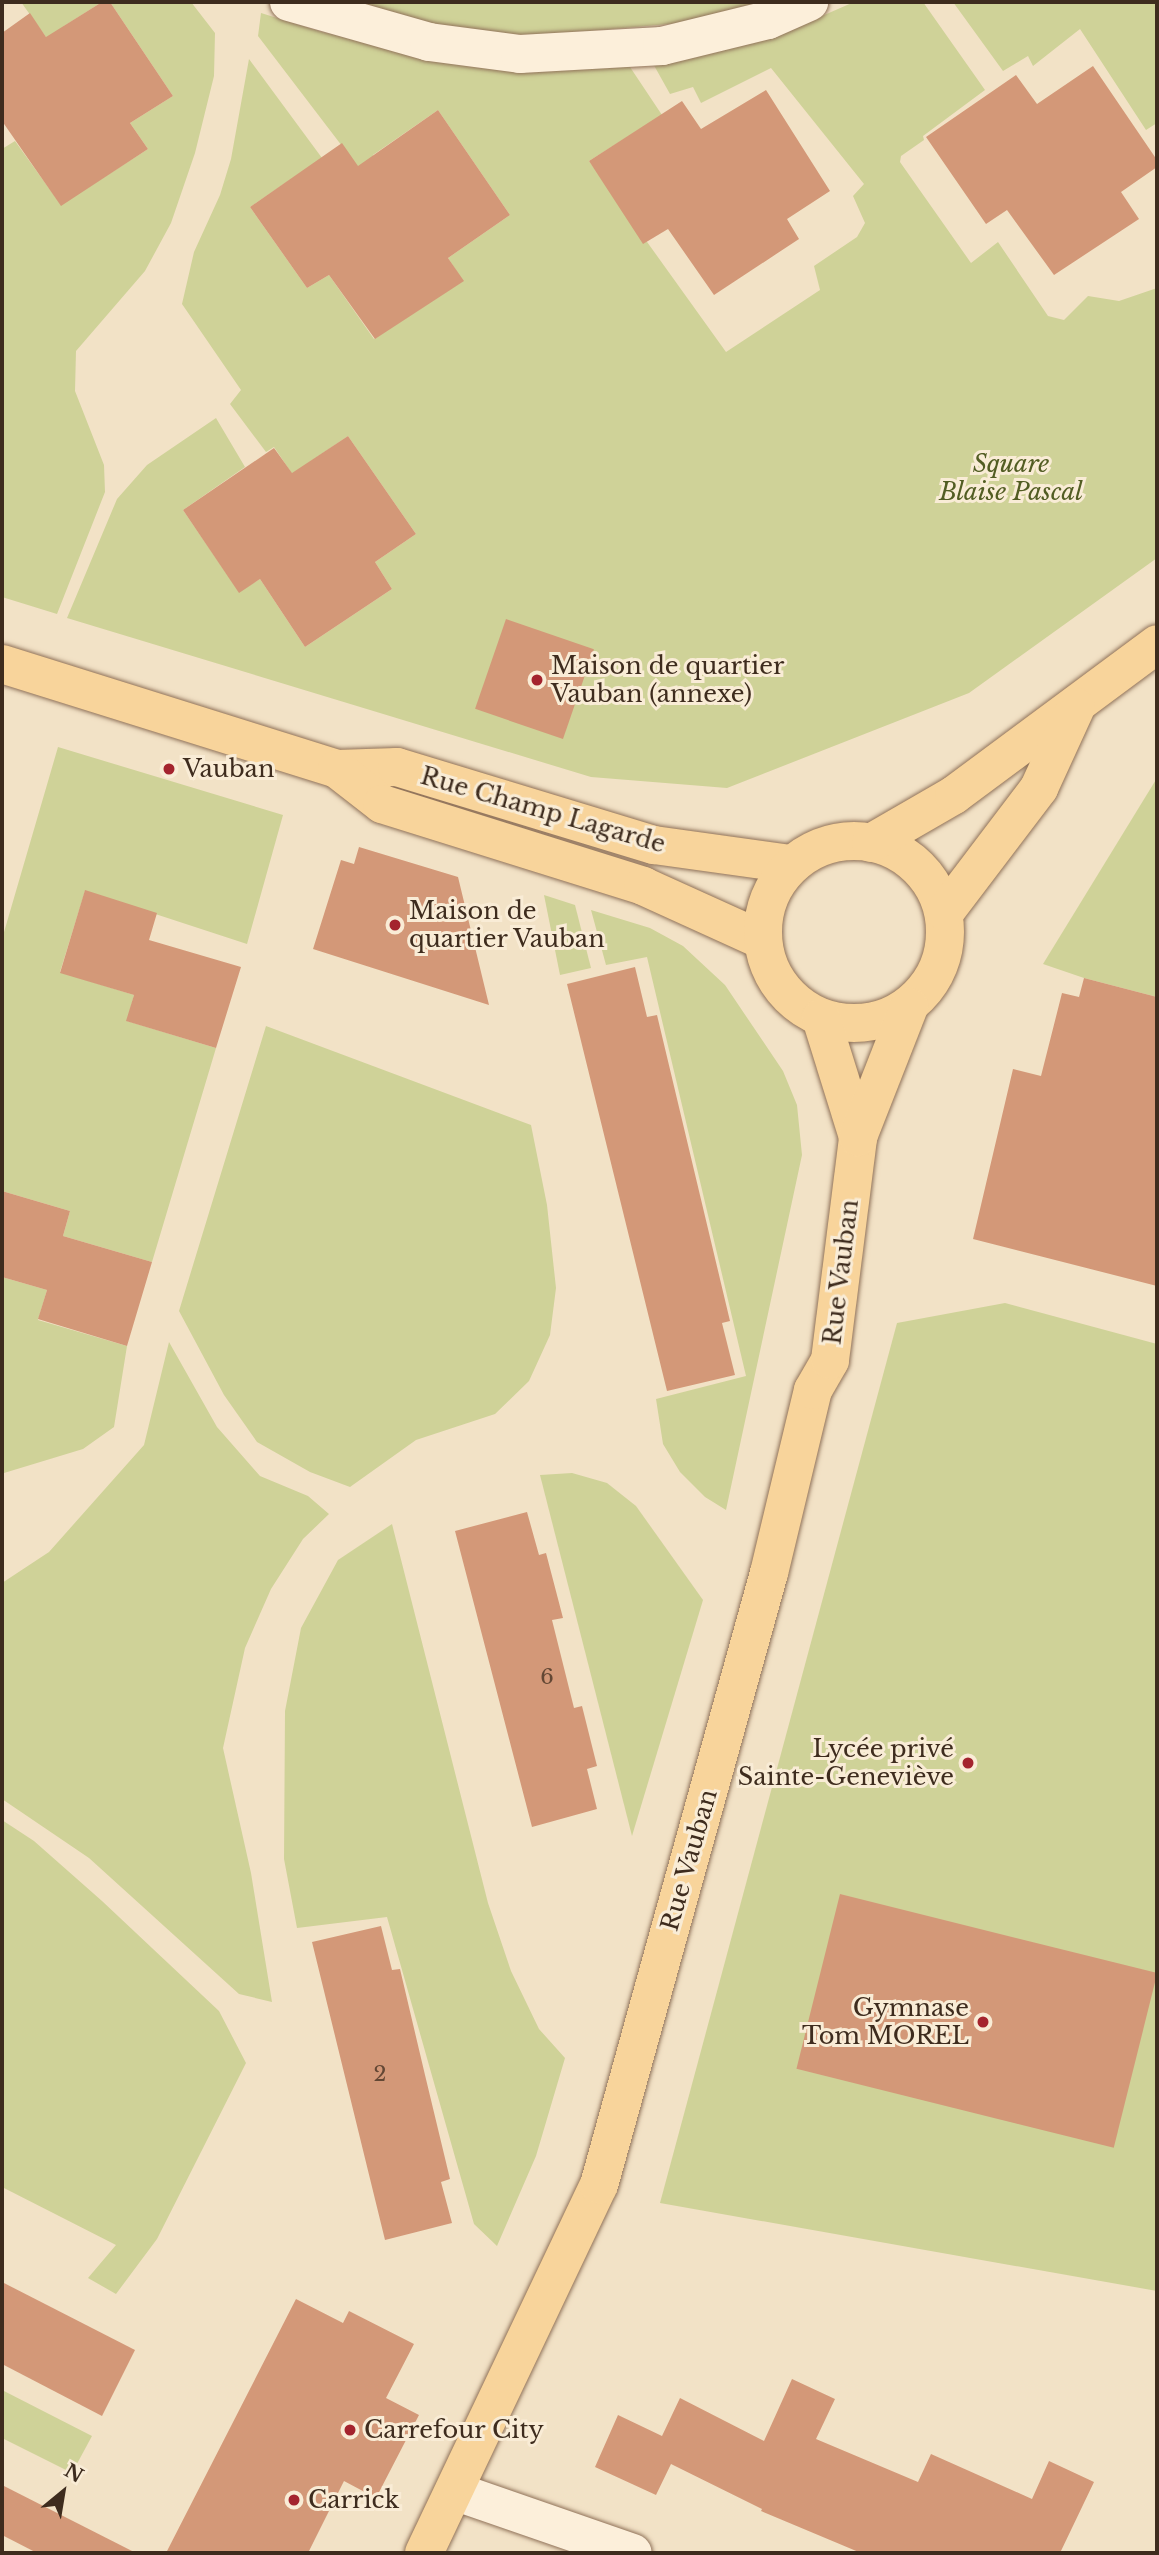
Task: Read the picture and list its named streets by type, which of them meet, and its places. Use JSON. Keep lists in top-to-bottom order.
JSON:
{
  "streets": {
    "main road": ["Rue Champ Lagarde", "Rue Vauban"]
  },
  "crossings": [
    ["Rue Champ Lagarde", "Rue Vauban"]
  ],
  "parks": ["Square Blaise Pascal"],
  "places": [
    "Maison de quartier Vauban (annexe)",
    "Vauban",
    "Maison de quartier Vauban",
    "Lycée privé Sainte-Geneviève",
    "Gymnase Tom MOREL",
    "Carrefour City",
    "Carrick"
  ],
  "house_numbers": ["6", "2"],
  "north": "top right"
}
